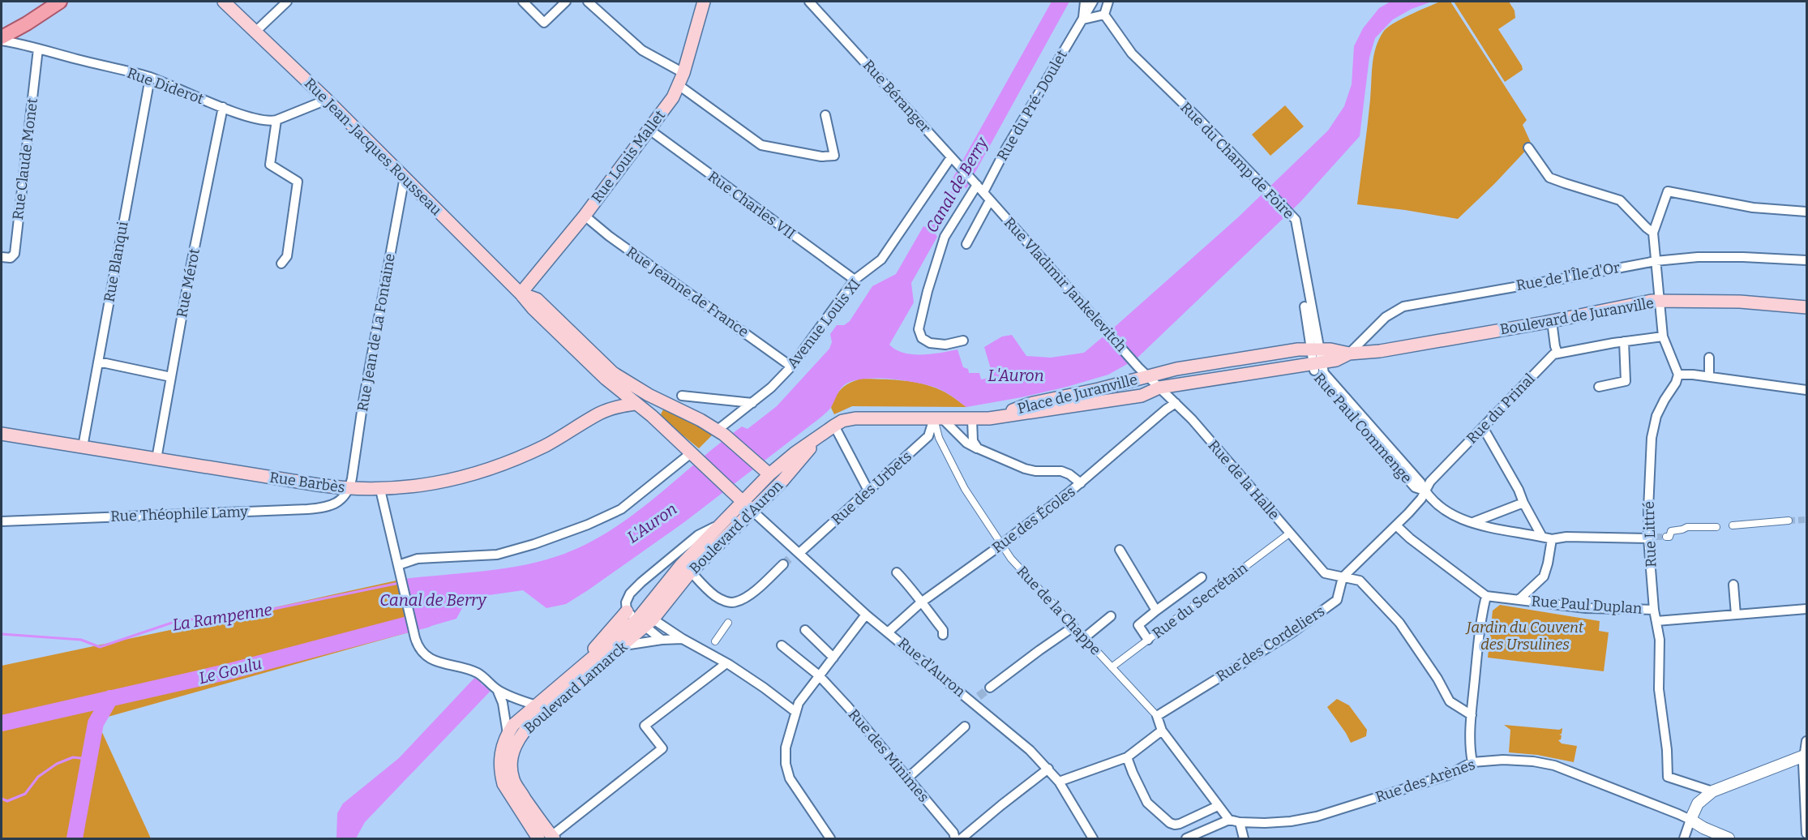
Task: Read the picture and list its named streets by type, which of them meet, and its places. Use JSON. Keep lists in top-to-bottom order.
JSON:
{
  "streets": {
    "main road": [
      "Rue Jean-Jacques Rousseau",
      "Rue Louis Mallet",
      "Boulevard de Juranville",
      "Place de Juranville",
      "Rue Barbès",
      "Boulevard d'Auron",
      "Boulevard Lamarck"
    ],
    "street": [
      "Rue Diderot",
      "Rue Béranger",
      "Rue du Pré-Doulet",
      "Rue Claude Monet",
      "Rue du Champ de Foire",
      "Rue Charles VII",
      "Rue Blanqui",
      "Rue de l'Île d'Or",
      "Rue Mérot",
      "Rue Vladimir Jankelevitch",
      "Rue Jeanne de France",
      "Avenue Louis XI",
      "Rue Jean de La Fontaine",
      "Rue du Prinal",
      "Rue Paul Commenge",
      "Rue de la Halle",
      "Rue des Urbets",
      "Rue Théophile Lamy",
      "Rue des Écoles",
      "Rue Littré",
      "Rue du Secrétain",
      "Rue Paul Duplan",
      "Rue de la Chappe",
      "Rue des Cordeliers",
      "Rue d'Auron",
      "Rue des Minimes",
      "Rue des Arènes"
    ]
  },
  "crossings": [
    ["Rue Diderot", "Rue Jean-Jacques Rousseau"],
    ["Rue Diderot", "Rue Claude Monet"],
    ["Rue Diderot", "Rue Blanqui"],
    ["Rue Diderot", "Rue Mérot"],
    ["Rue Béranger", "Rue du Pré-Doulet"],
    ["Rue Béranger", "Rue Vladimir Jankelevitch"],
    ["Rue Béranger", "Avenue Louis XI"],
    ["Rue du Pré-Doulet", "Rue Vladimir Jankelevitch"],
    ["Rue Jean-Jacques Rousseau", "Rue Louis Mallet"],
    ["Rue Jean-Jacques Rousseau", "Avenue Louis XI"],
    ["Rue Jean-Jacques Rousseau", "Rue Jean de La Fontaine"],
    ["Rue Jean-Jacques Rousseau", "Rue Barbès"],
    ["Rue Jean-Jacques Rousseau", "Boulevard d'Auron"],
    ["Rue Jean-Jacques Rousseau", "Rue d'Auron"],
    ["Rue Louis Mallet", "Rue Charles VII"],
    ["Rue Louis Mallet", "Rue Jeanne de France"],
    ["Rue du Champ de Foire", "Boulevard de Juranville"],
    ["Rue du Champ de Foire", "Place de Juranville"],
    ["Rue du Champ de Foire", "Rue Paul Commenge"],
    ["Rue Charles VII", "Avenue Louis XI"],
    ["Rue Blanqui", "Rue Barbès"],
    ["Rue de l'Île d'Or", "Boulevard de Juranville"],
    ["Rue Mérot", "Rue Barbès"],
    ["Rue Vladimir Jankelevitch", "Place de Juranville"],
    ["Rue Vladimir Jankelevitch", "Rue de la Halle"],
    ["Rue Jeanne de France", "Avenue Louis XI"],
    ["Boulevard de Juranville", "Place de Juranville"],
    ["Boulevard de Juranville", "Rue Paul Commenge"],
    ["Rue Jean de La Fontaine", "Rue Barbès"],
    ["Rue Jean de La Fontaine", "Rue Théophile Lamy"],
    ["Place de Juranville", "Rue Paul Commenge"],
    ["Place de Juranville", "Rue de la Halle"],
    ["Place de Juranville", "Boulevard d'Auron"],
    ["Rue du Prinal", "Rue Paul Commenge"],
    ["Rue Paul Commenge", "Rue Littré"],
    ["Rue de la Halle", "Rue des Écoles"],
    ["Rue de la Halle", "Rue du Secrétain"],
    ["Rue de la Halle", "Rue des Cordeliers"],
    ["Rue Barbès", "Rue Théophile Lamy"],
    ["Rue des Urbets", "Boulevard d'Auron"],
    ["Rue des Urbets", "Rue de la Chappe"],
    ["Rue des Urbets", "Rue d'Auron"],
    ["Rue des Écoles", "Rue de la Chappe"],
    ["Rue des Écoles", "Rue d'Auron"],
    ["Boulevard d'Auron", "Rue de la Chappe"],
    ["Boulevard d'Auron", "Rue d'Auron"],
    ["Boulevard d'Auron", "Boulevard Lamarck"],
    ["Rue Littré", "Rue Paul Duplan"],
    ["Rue du Secrétain", "Rue de la Chappe"],
    ["Rue de la Chappe", "Rue des Cordeliers"]
  ],
  "water": [
    "Canal de Berry",
    "L'Auron",
    "La Rampenne",
    "Le Goulu"
  ],
  "parks": ["Jardin du Couvent des Ursulines"]
}
